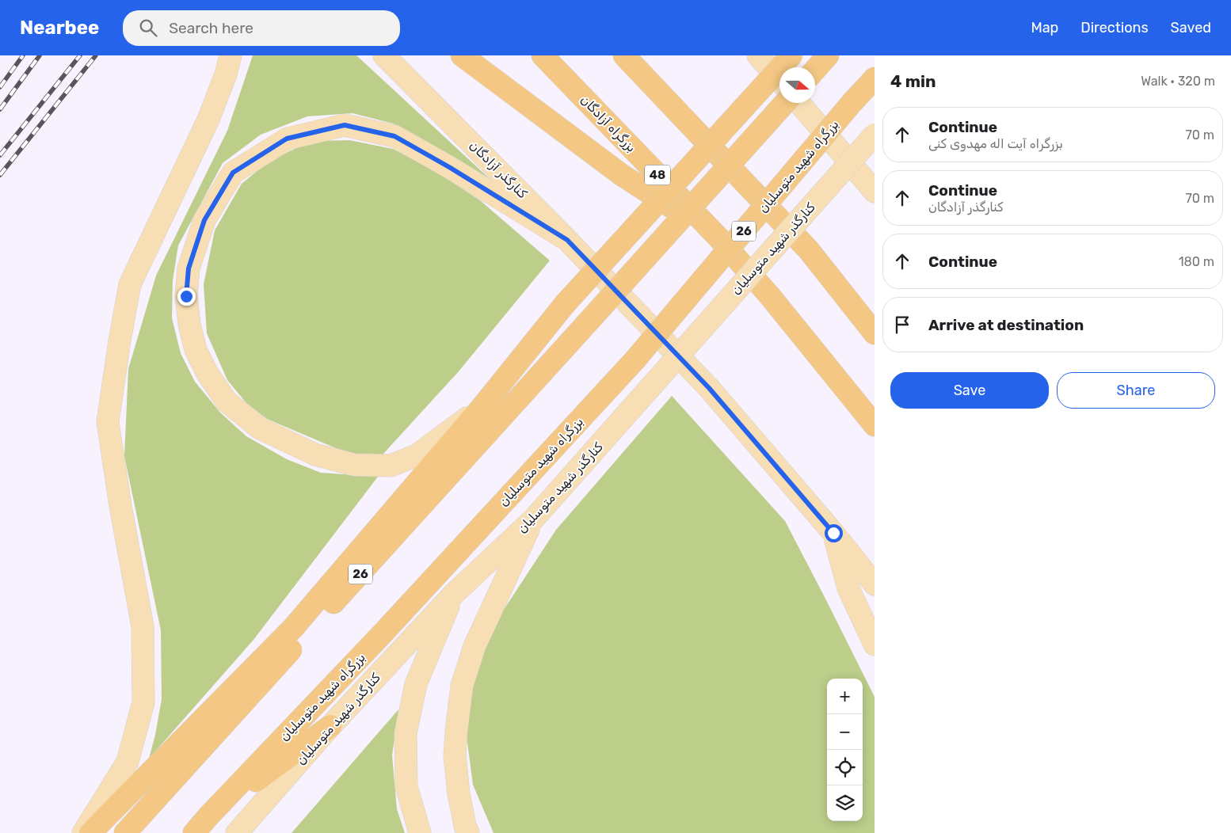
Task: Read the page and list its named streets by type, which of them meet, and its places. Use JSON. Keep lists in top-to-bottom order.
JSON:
{
  "streets": {
    "highway": [
      "بزرگراه آزادگان",
      "بزرگراه شهید متوسلیان",
      "48",
      "26"
    ],
    "main road": ["کنارگذر آزادگان", "کنارگذر شهید متوسلیان"]
  },
  "north": "right",
  "page": {
    "header": "Nearbee",
    "search": "Search here",
    "nav": ["Map", "Directions", "Saved"],
    "heading": ["4 min", "Walk · 320 m"],
    "list": [
      ["Continue", "بزرگراه آیت اله مهدوی کنی", "70 m"],
      ["Continue", "کنارگذر آزادگان", "70 m"],
      ["Continue", "180 m"],
      "Arrive at destination"
    ],
    "buttons": ["Save", "Share"],
    "map_buttons": ["+", "−"]
  }
}
